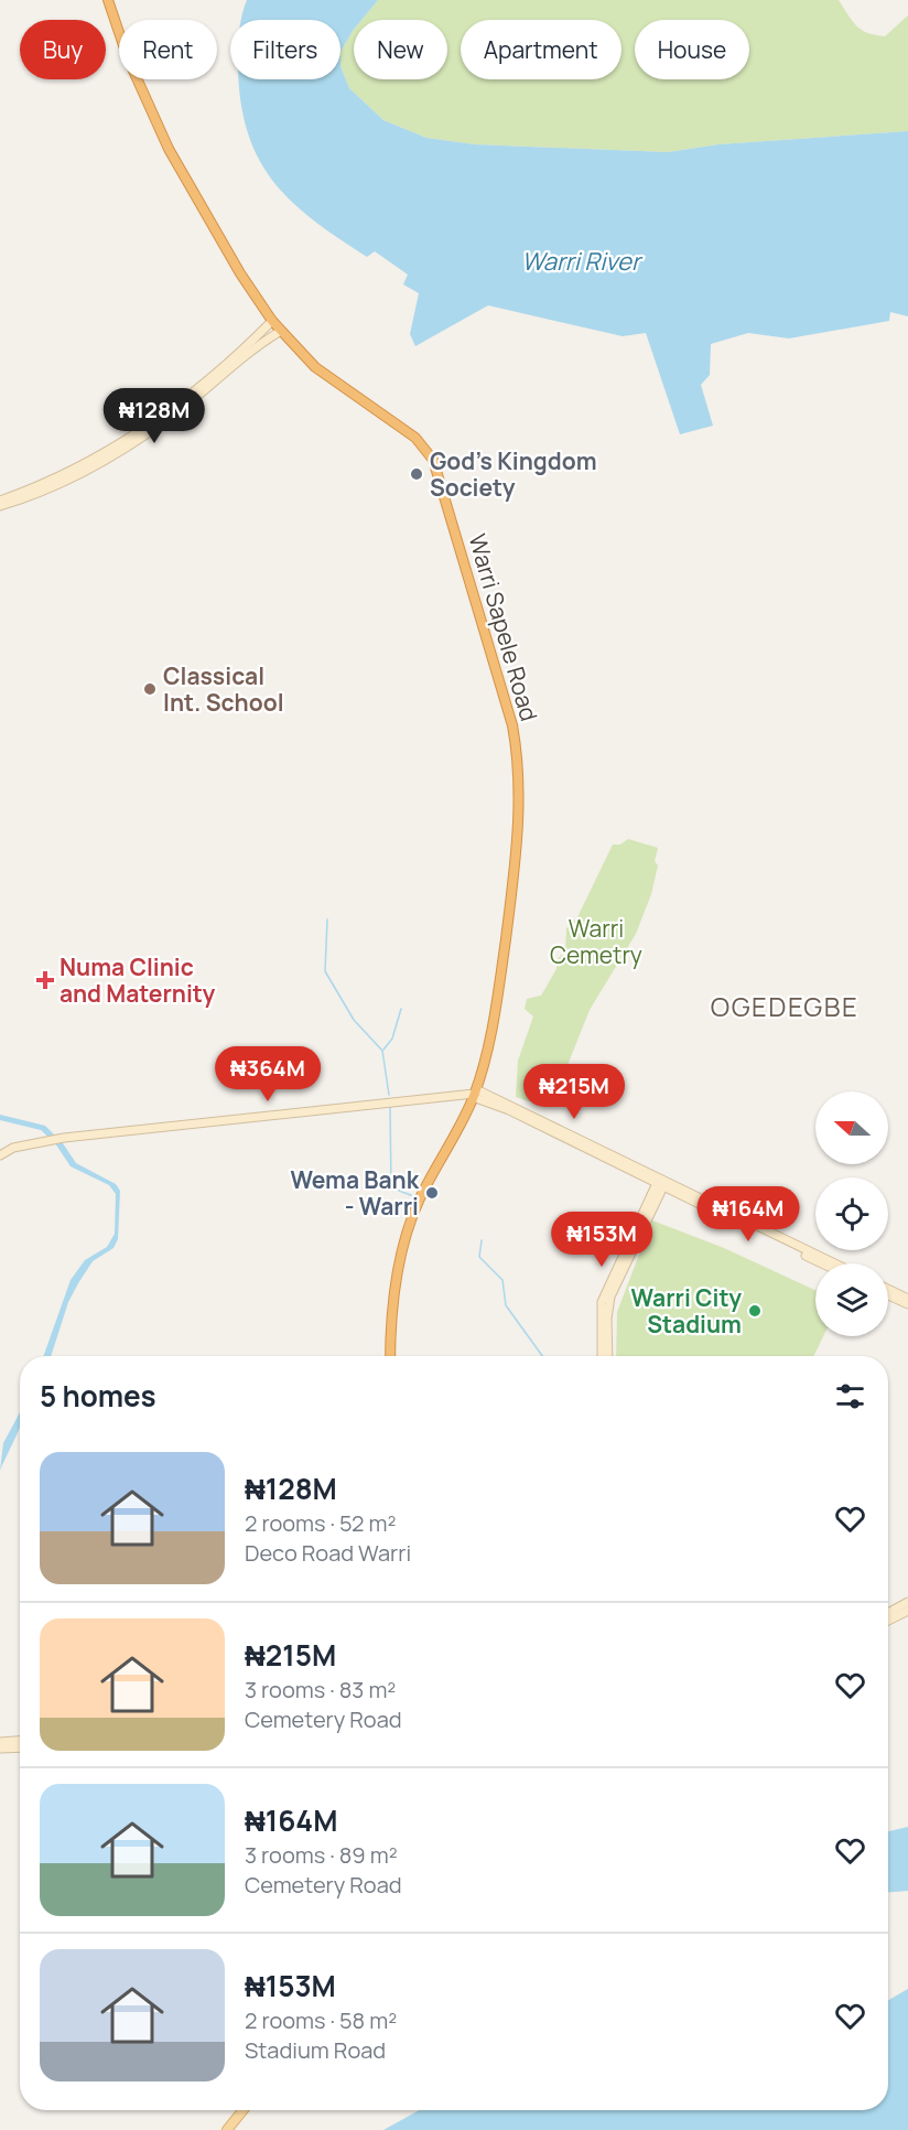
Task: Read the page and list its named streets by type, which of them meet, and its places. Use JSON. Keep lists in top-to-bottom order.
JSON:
{
  "streets": {
    "highway": ["Warri Sapele Road"]
  },
  "districts": ["OGEDEGBE"],
  "water": ["Warri River"],
  "parks": ["Warri Cemetry"],
  "places": {
    "other": [
      "God's Kingdom Society",
      "Classical Int. School",
      "Wema Bank - Warri",
      "Warri City Stadium"
    ],
    "health": ["Numa Clinic and Maternity"]
  },
  "north": "left",
  "page": {
    "chip": [
      "Buy",
      "Rent",
      "Filters",
      "New",
      "Apartment",
      "House"
    ],
    "price": [
      "₦128M",
      "₦364M",
      "₦215M",
      "₦164M",
      "₦153M"
    ],
    "heading": "5 homes",
    "list": [
      {
        "name": "₦128M",
        "note": "2 rooms · 52 m² · Deco Road Warri"
      },
      {
        "name": "₦215M",
        "note": "3 rooms · 83 m² · Cemetery Road"
      },
      {
        "name": "₦164M",
        "note": "3 rooms · 89 m² · Cemetery Road"
      },
      {
        "name": "₦153M",
        "note": "2 rooms · 58 m² · Stadium Road"
      }
    ]
  }
}
